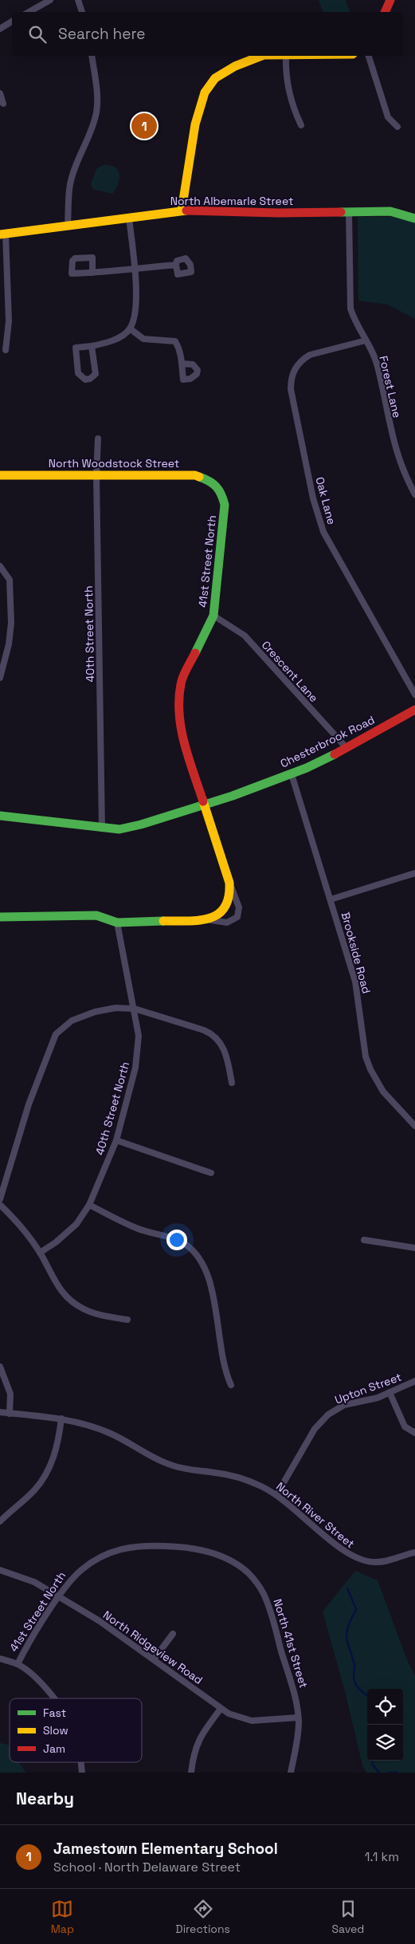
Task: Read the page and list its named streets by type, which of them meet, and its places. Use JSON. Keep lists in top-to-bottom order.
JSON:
{
  "streets": {
    "street": [
      "North Albemarle Street",
      "Forest Lane",
      "North Woodstock Street",
      "Oak Lane",
      "41st Street North",
      "40th Street North",
      "Crescent Lane",
      "Chesterbrook Road",
      "Brookside Road",
      "Upton Street",
      "North River Street",
      "North 41st Street",
      "North Ridgeview Road"
    ]
  },
  "crossings": [
    ["North Albemarle Street", "Forest Lane"],
    ["Forest Lane", "Oak Lane"],
    ["North Woodstock Street", "41st Street North"],
    ["North Woodstock Street", "40th Street North"],
    ["41st Street North", "Crescent Lane"],
    ["41st Street North", "Chesterbrook Road"],
    ["41st Street North", "North 41st Street"],
    ["41st Street North", "North Ridgeview Road"],
    ["40th Street North", "Chesterbrook Road"],
    ["Crescent Lane", "Chesterbrook Road"],
    ["Chesterbrook Road", "Brookside Road"],
    ["Upton Street", "North River Street"],
    ["North 41st Street", "North Ridgeview Road"]
  ],
  "legend": ["Fast", "Slow", "Jam"],
  "page": {
    "search": "Search here",
    "pins": "1",
    "heading": "Nearby",
    "list": [
      {
        "mark": "1",
        "name": "Jamestown Elementary School",
        "note": "School · North Delaware Street",
        "value": "1.1 km"
      }
    ],
    "nav": ["Map", "Directions", "Saved"]
  }
}
